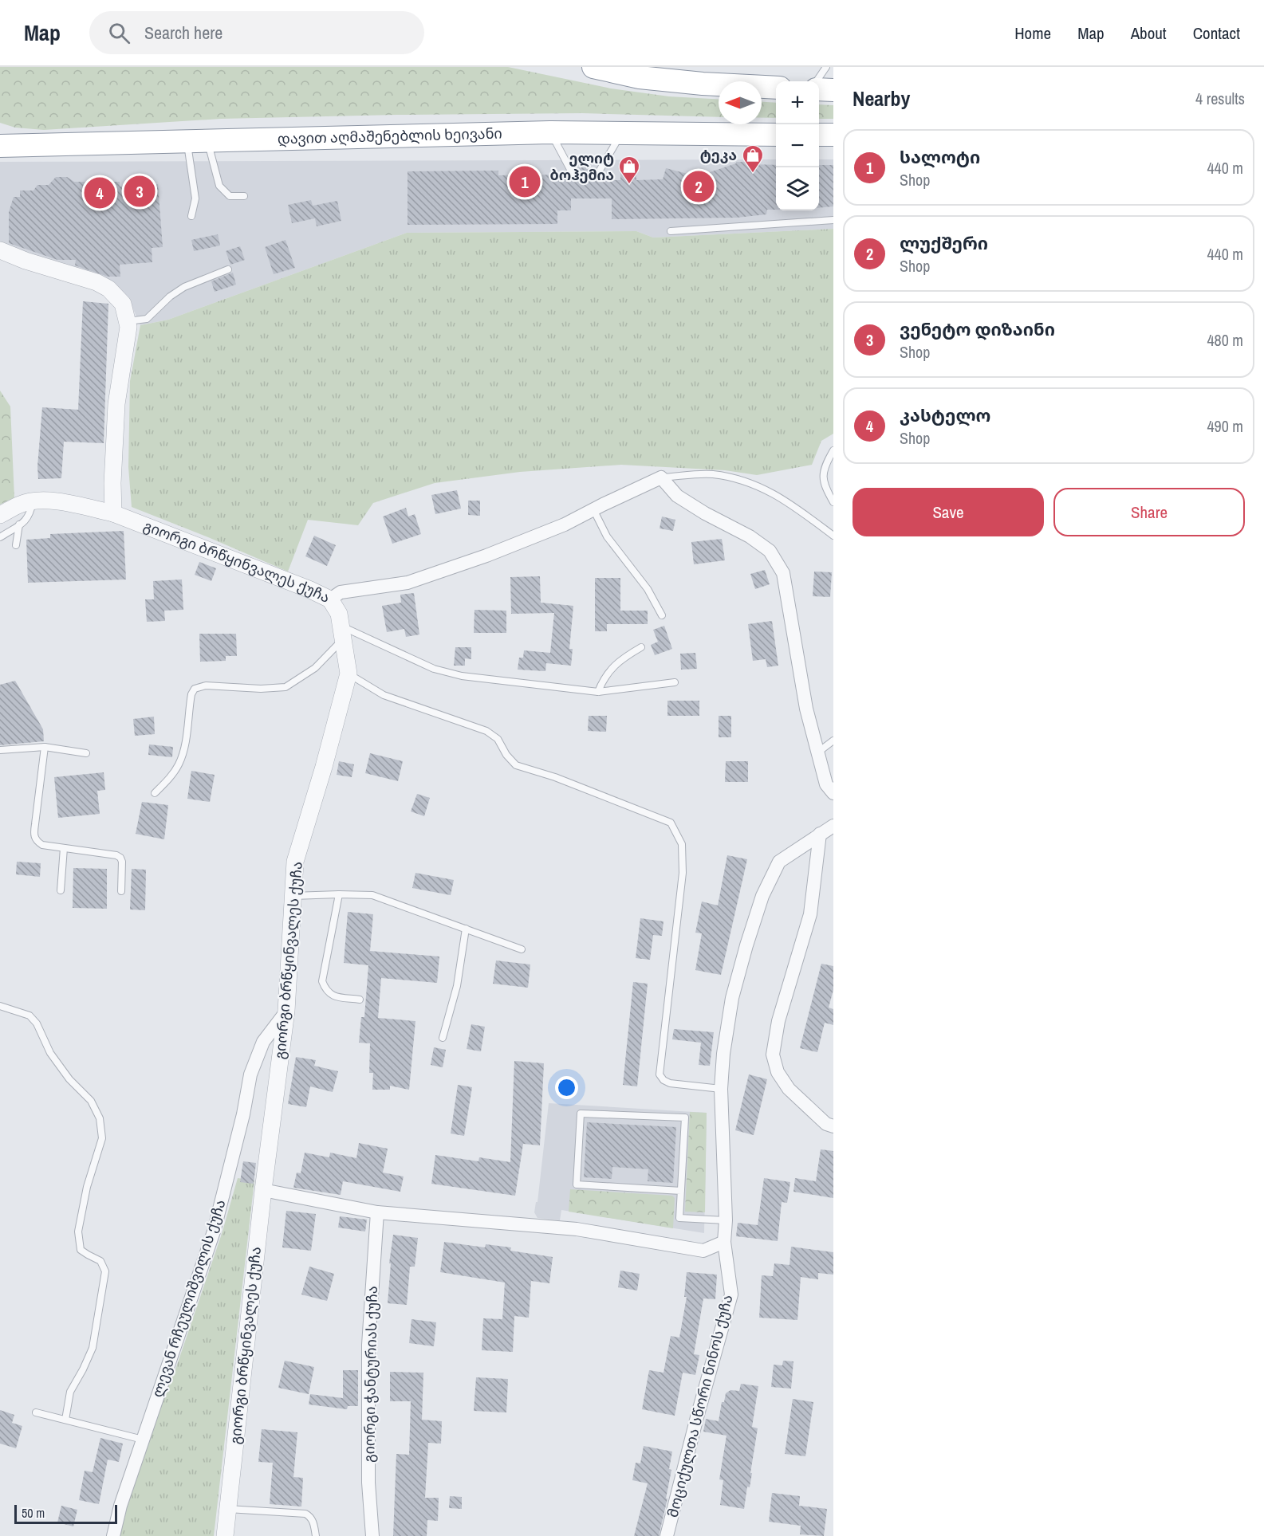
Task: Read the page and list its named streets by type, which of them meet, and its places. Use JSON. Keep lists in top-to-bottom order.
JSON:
{
  "streets": {
    "highway": ["დავით აღმაშენებლის ხეივანი"],
    "street": [
      "გიორგი ბრწყინვალეს ქუჩა",
      "ლევან რჩეულიშვილის ქუჩა",
      "გიორგი ჭანტურიას ქუჩა",
      "მოციქულთა სწორი ნინოს ქუჩა"
    ]
  },
  "crossings": [
    ["გიორგი ბრწყინვალეს ქუჩა", "ლევან რჩეულიშვილის ქუჩა"]
  ],
  "places": {
    "shop": ["ტეკა", "ელიტ ბოჰემია"]
  },
  "scale_bar": "50 m",
  "north": "left",
  "page": {
    "header": "Map",
    "search": "Search here",
    "nav": [
      "Home",
      "Map",
      "About",
      "Contact"
    ],
    "heading": ["Nearby", "4 results"],
    "map_buttons": ["+", "−"],
    "list": [
      {
        "mark": "1",
        "name": "სალოტი",
        "note": "Shop",
        "value": "440 m"
      },
      {
        "mark": "2",
        "name": "ლუქშერი",
        "note": "Shop",
        "value": "440 m"
      },
      {
        "mark": "3",
        "name": "ვენეტო დიზაინი",
        "note": "Shop",
        "value": "480 m"
      },
      {
        "mark": "4",
        "name": "კასტელო",
        "note": "Shop",
        "value": "490 m"
      }
    ],
    "pins": [
      "1",
      "2",
      "3",
      "4"
    ],
    "buttons": ["Save", "Share"],
    "scale": "50 m"
  }
}
